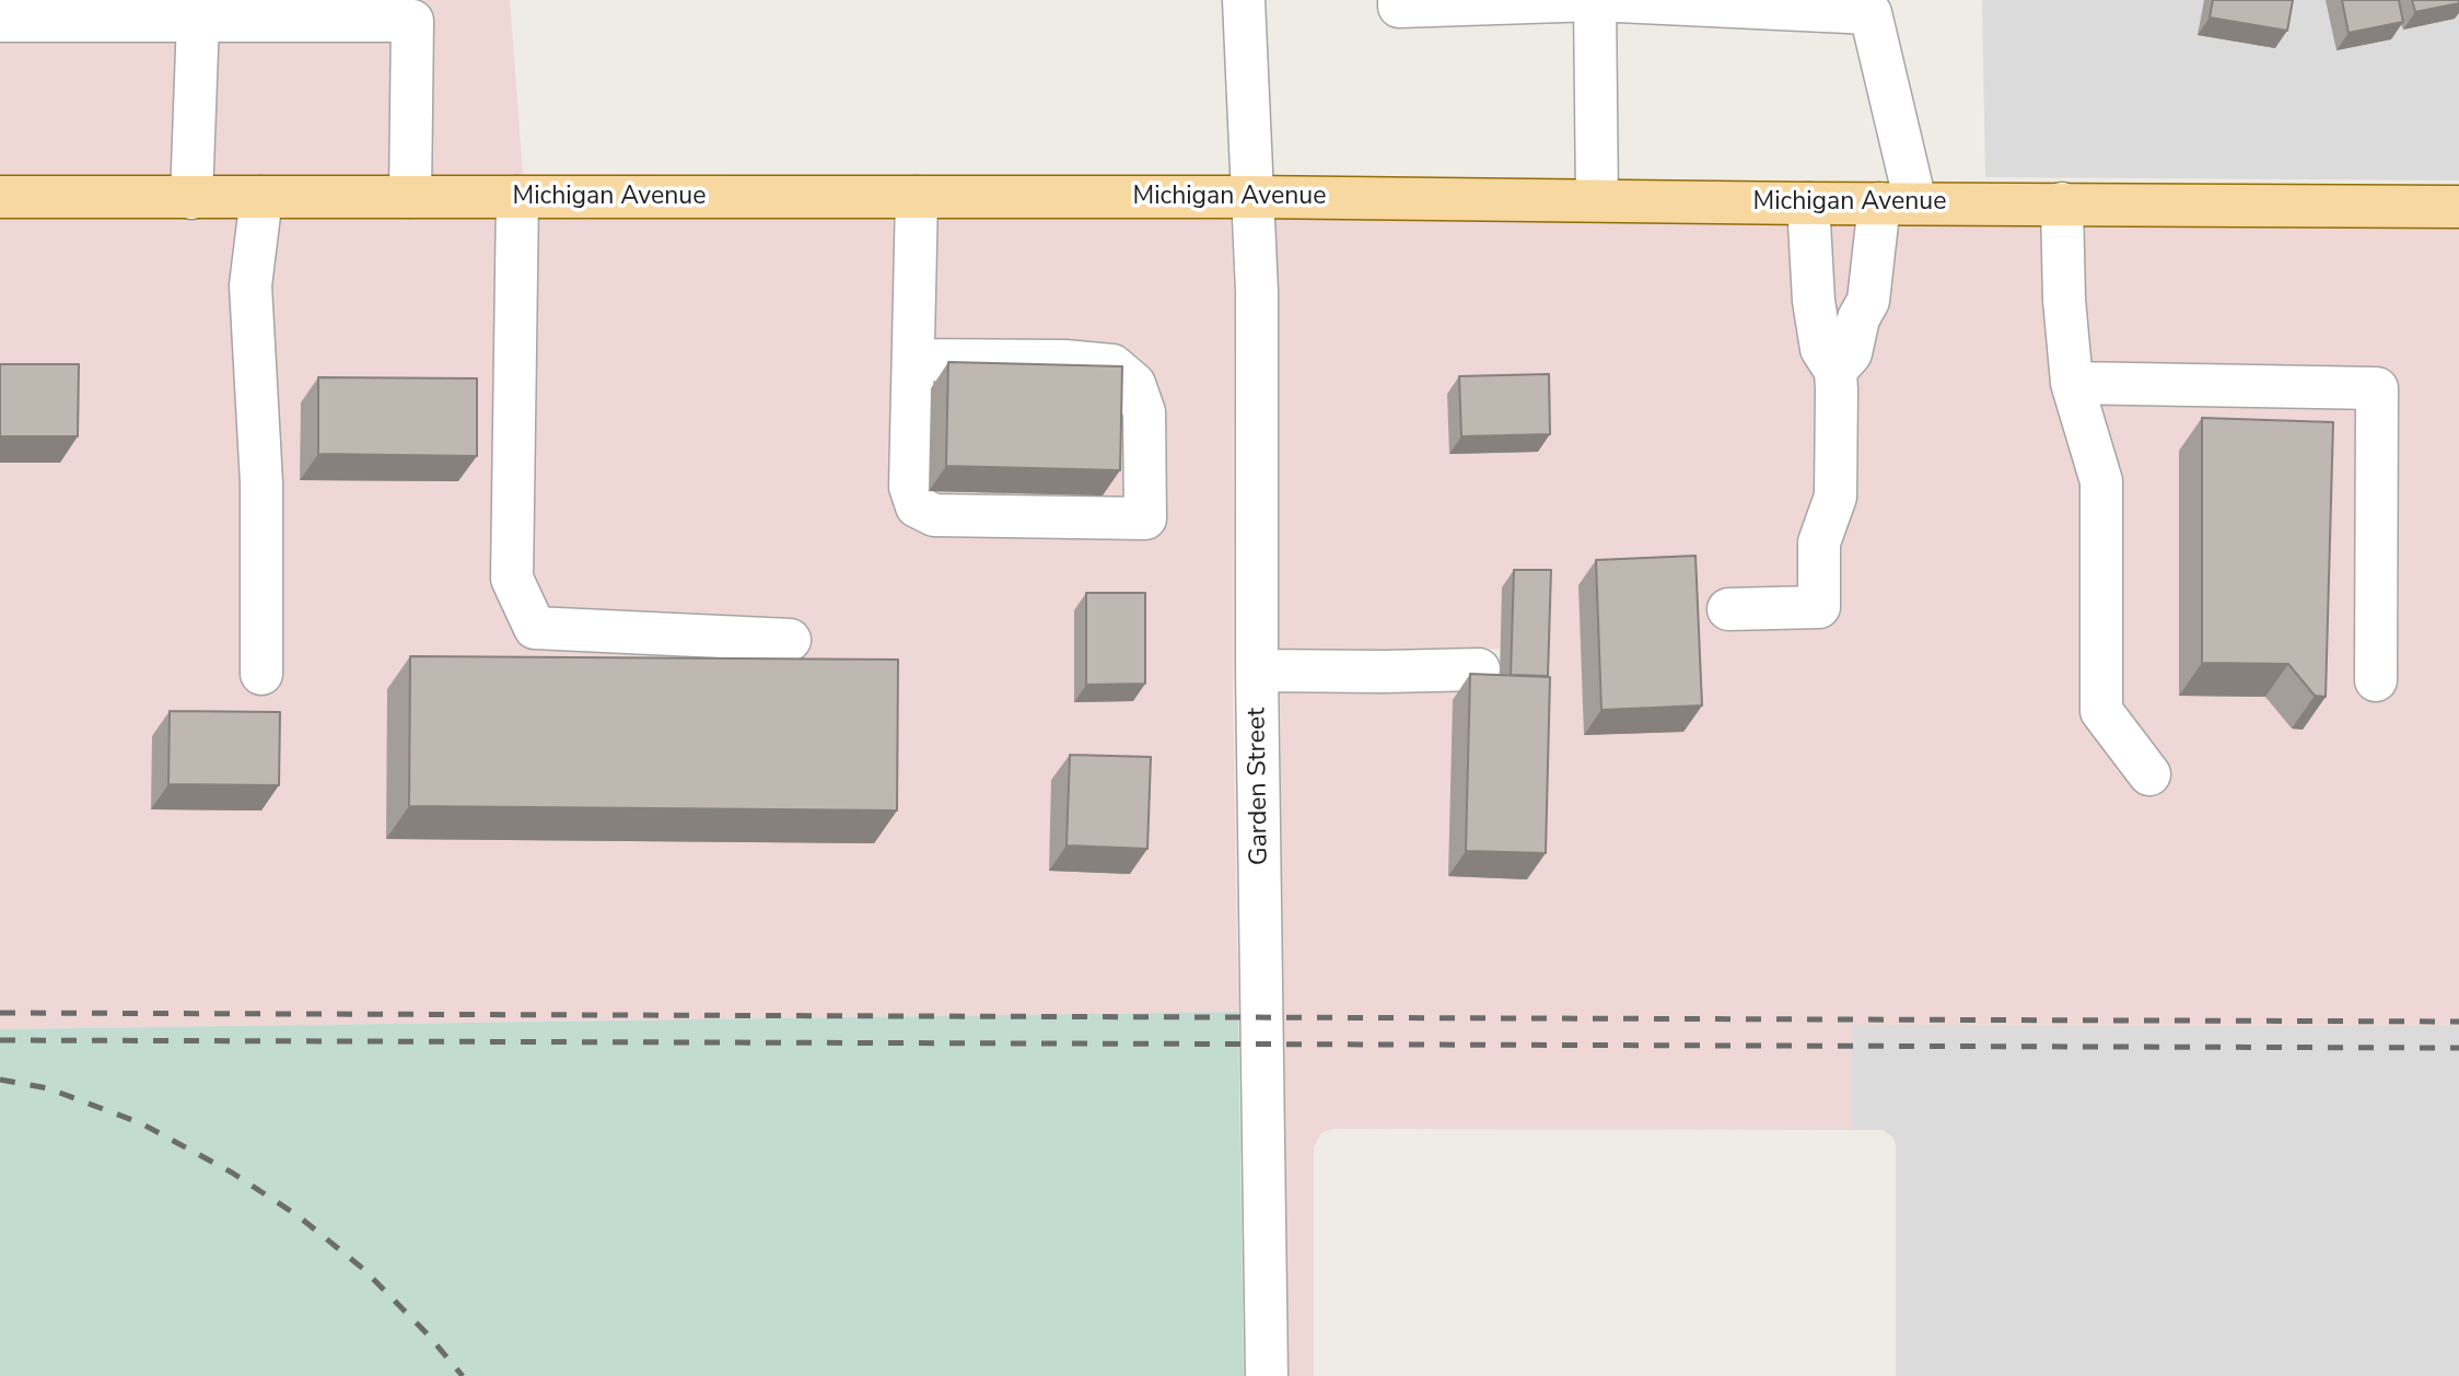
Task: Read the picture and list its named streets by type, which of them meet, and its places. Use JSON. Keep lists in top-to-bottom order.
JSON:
{
  "streets": {
    "main road": ["Michigan Avenue"],
    "street": ["Garden Street"]
  },
  "crossings": [
    ["Michigan Avenue", "Garden Street"]
  ]
}
